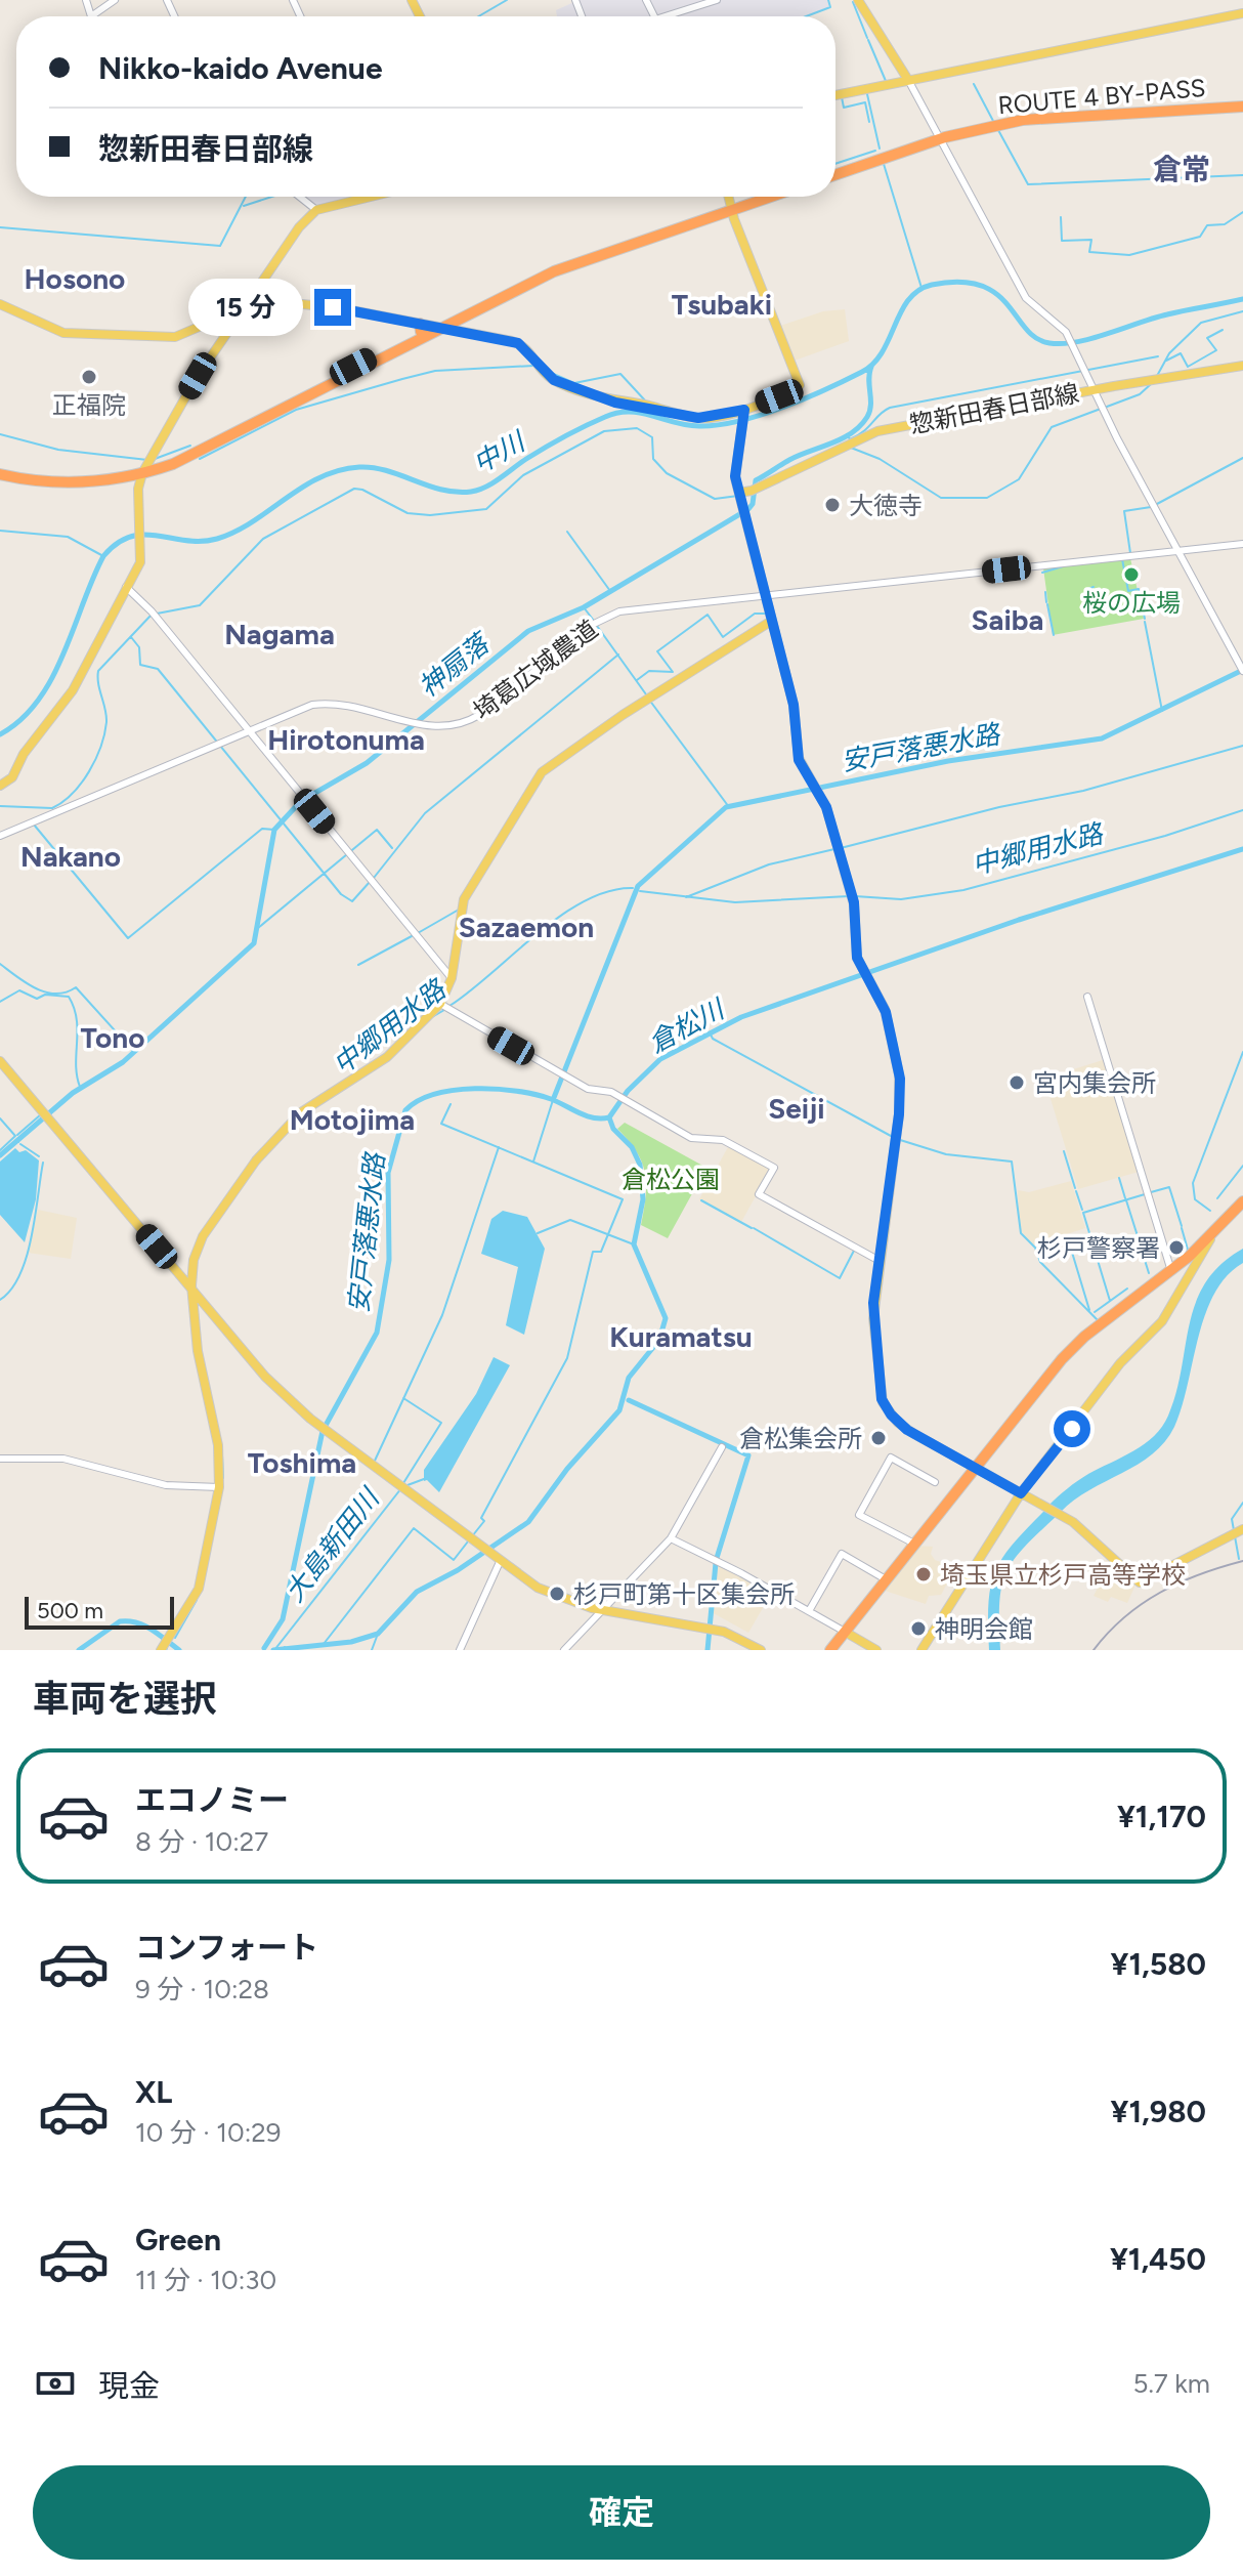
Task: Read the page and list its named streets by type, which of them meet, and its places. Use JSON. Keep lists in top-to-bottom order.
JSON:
{
  "streets": {
    "highway": ["ROUTE 4 BY-PASS"],
    "main road": ["惣新田春日部線"],
    "street": ["埼葛広域農道"]
  },
  "districts": [
    "倉常",
    "Hosono",
    "Tsubaki",
    "Saiba",
    "Nagama",
    "Hirotonuma",
    "Nakano",
    "Sazaemon",
    "Tono",
    "Seiji",
    "Motojima",
    "Kuramatsu",
    "Toshima"
  ],
  "water": [
    "中川",
    "神扇落",
    "安戸落悪水路",
    "中郷用水路",
    "倉松川",
    "大島新田川"
  ],
  "parks": ["倉松公園"],
  "places": [
    "正福院",
    "大徳寺",
    "桜の広場",
    "宮内集会所",
    "杉戸警察署",
    "倉松集会所",
    "埼玉県立杉戸高等学校",
    "杉戸町第十区集会所",
    "神明会館"
  ],
  "scale_bar": "500 m",
  "page": {
    "banner": ["Nikko-kaido Avenue", "惣新田春日部線"],
    "bubble": "15 分",
    "scale": "500 m",
    "heading": "車両を選択",
    "list": [
      {
        "name": "エコノミー",
        "note": "8 分 · 10:27",
        "value": "¥1,170"
      },
      {
        "name": "コンフォート",
        "note": "9 分 · 10:28",
        "value": "¥1,580"
      },
      {
        "name": "XL",
        "note": "10 分 · 10:29",
        "value": "¥1,980"
      },
      {
        "name": "Green",
        "note": "11 分 · 10:30",
        "value": "¥1,450"
      }
    ],
    "pay": ["現金", "5.7 km"],
    "buttons": "確定"
  }
}
